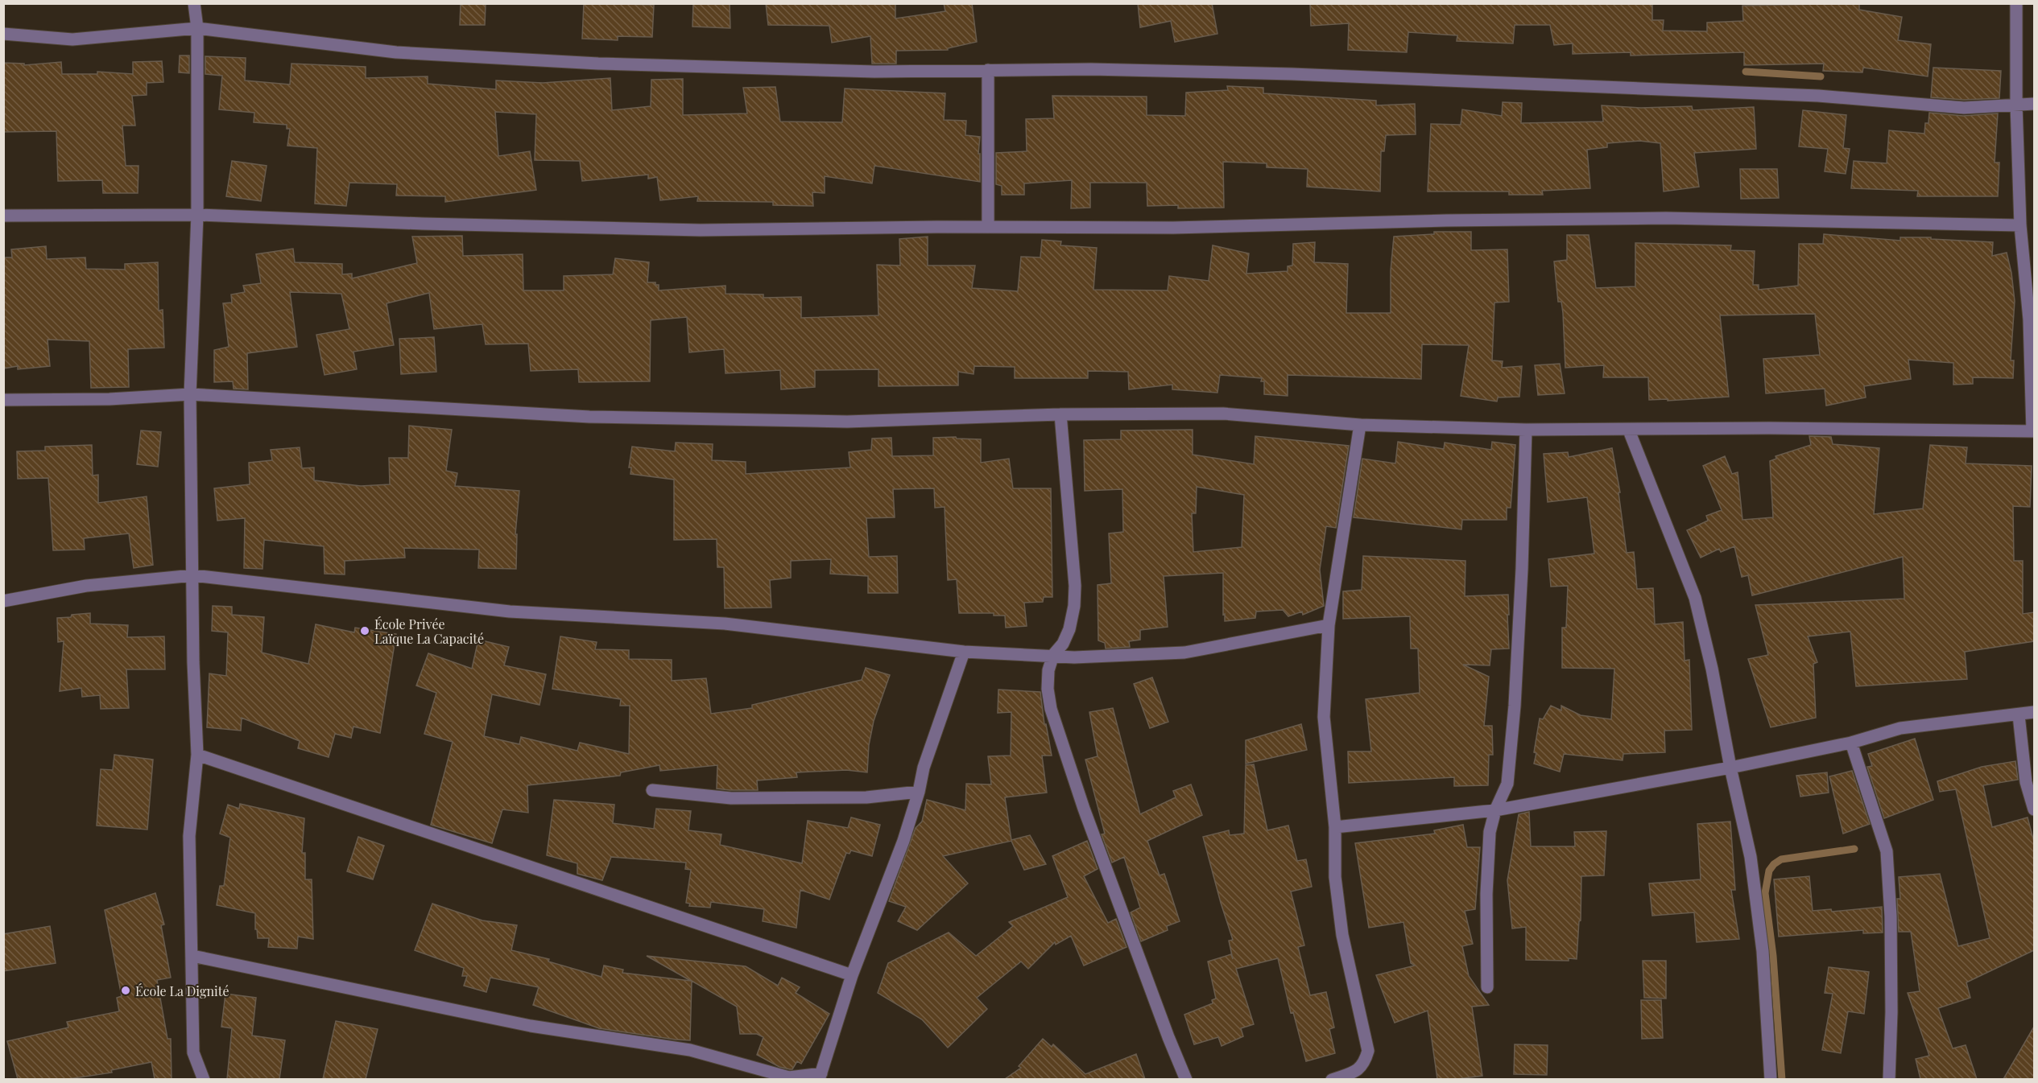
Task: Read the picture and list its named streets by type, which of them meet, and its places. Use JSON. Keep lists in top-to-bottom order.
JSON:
{
  "places": ["École Privée Laïque La Capacité", "École La Dignité"]
}
